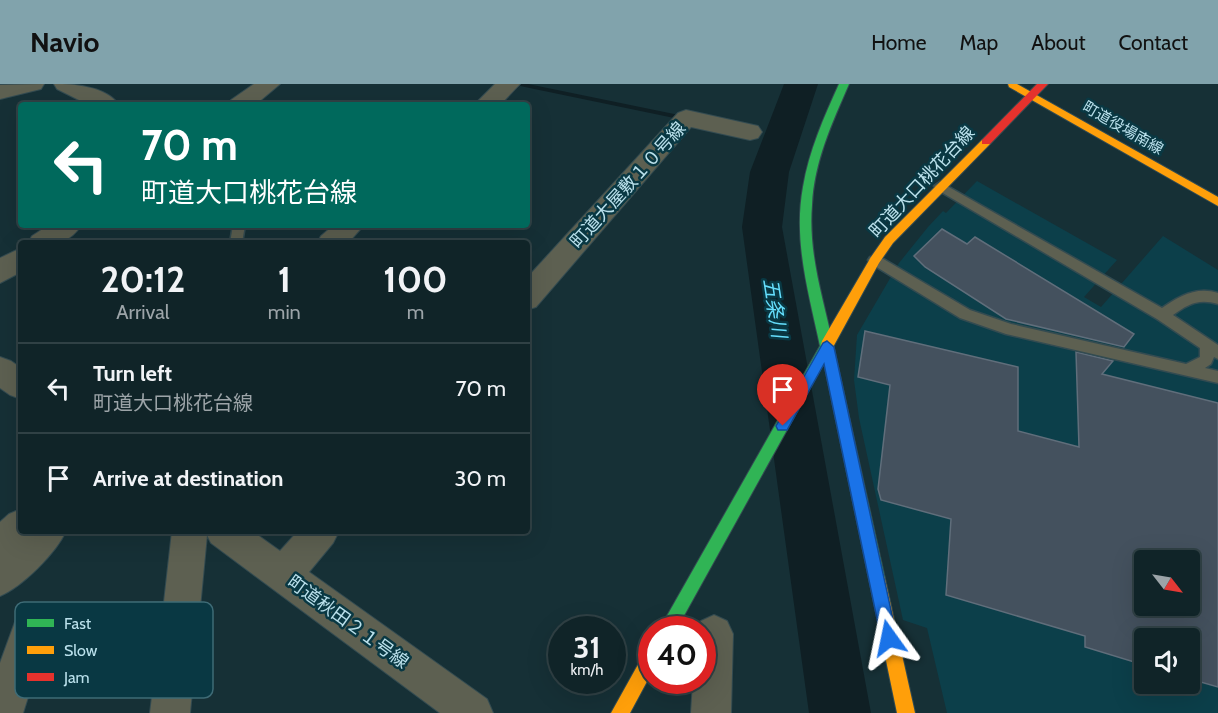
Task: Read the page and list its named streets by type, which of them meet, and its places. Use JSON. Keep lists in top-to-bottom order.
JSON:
{
  "streets": {
    "street": [
      "町道役場南線",
      "町道大口桃花台線",
      "町道大屋敷１０号線",
      "町道秋田２１号線"
    ]
  },
  "crossings": [
    ["町道役場南線", "町道大口桃花台線"]
  ],
  "water": ["五条川"],
  "legend": ["Fast", "Slow", "Jam"],
  "north": "bottom right",
  "page": {
    "header": "Navio",
    "nav": [
      "Home",
      "Map",
      "About",
      "Contact"
    ],
    "turn": ["70 m", "町道大口桃花台線"],
    "eta": [
      "20:12",
      "Arrival",
      "1",
      "min",
      "100",
      "m"
    ],
    "list": [
      {
        "name": "Turn left",
        "note": "町道大口桃花台線",
        "value": "70 m"
      },
      {
        "name": "Arrive at destination",
        "value": "30 m"
      }
    ],
    "speed": "31 km/h",
    "limit": "40"
  }
}
